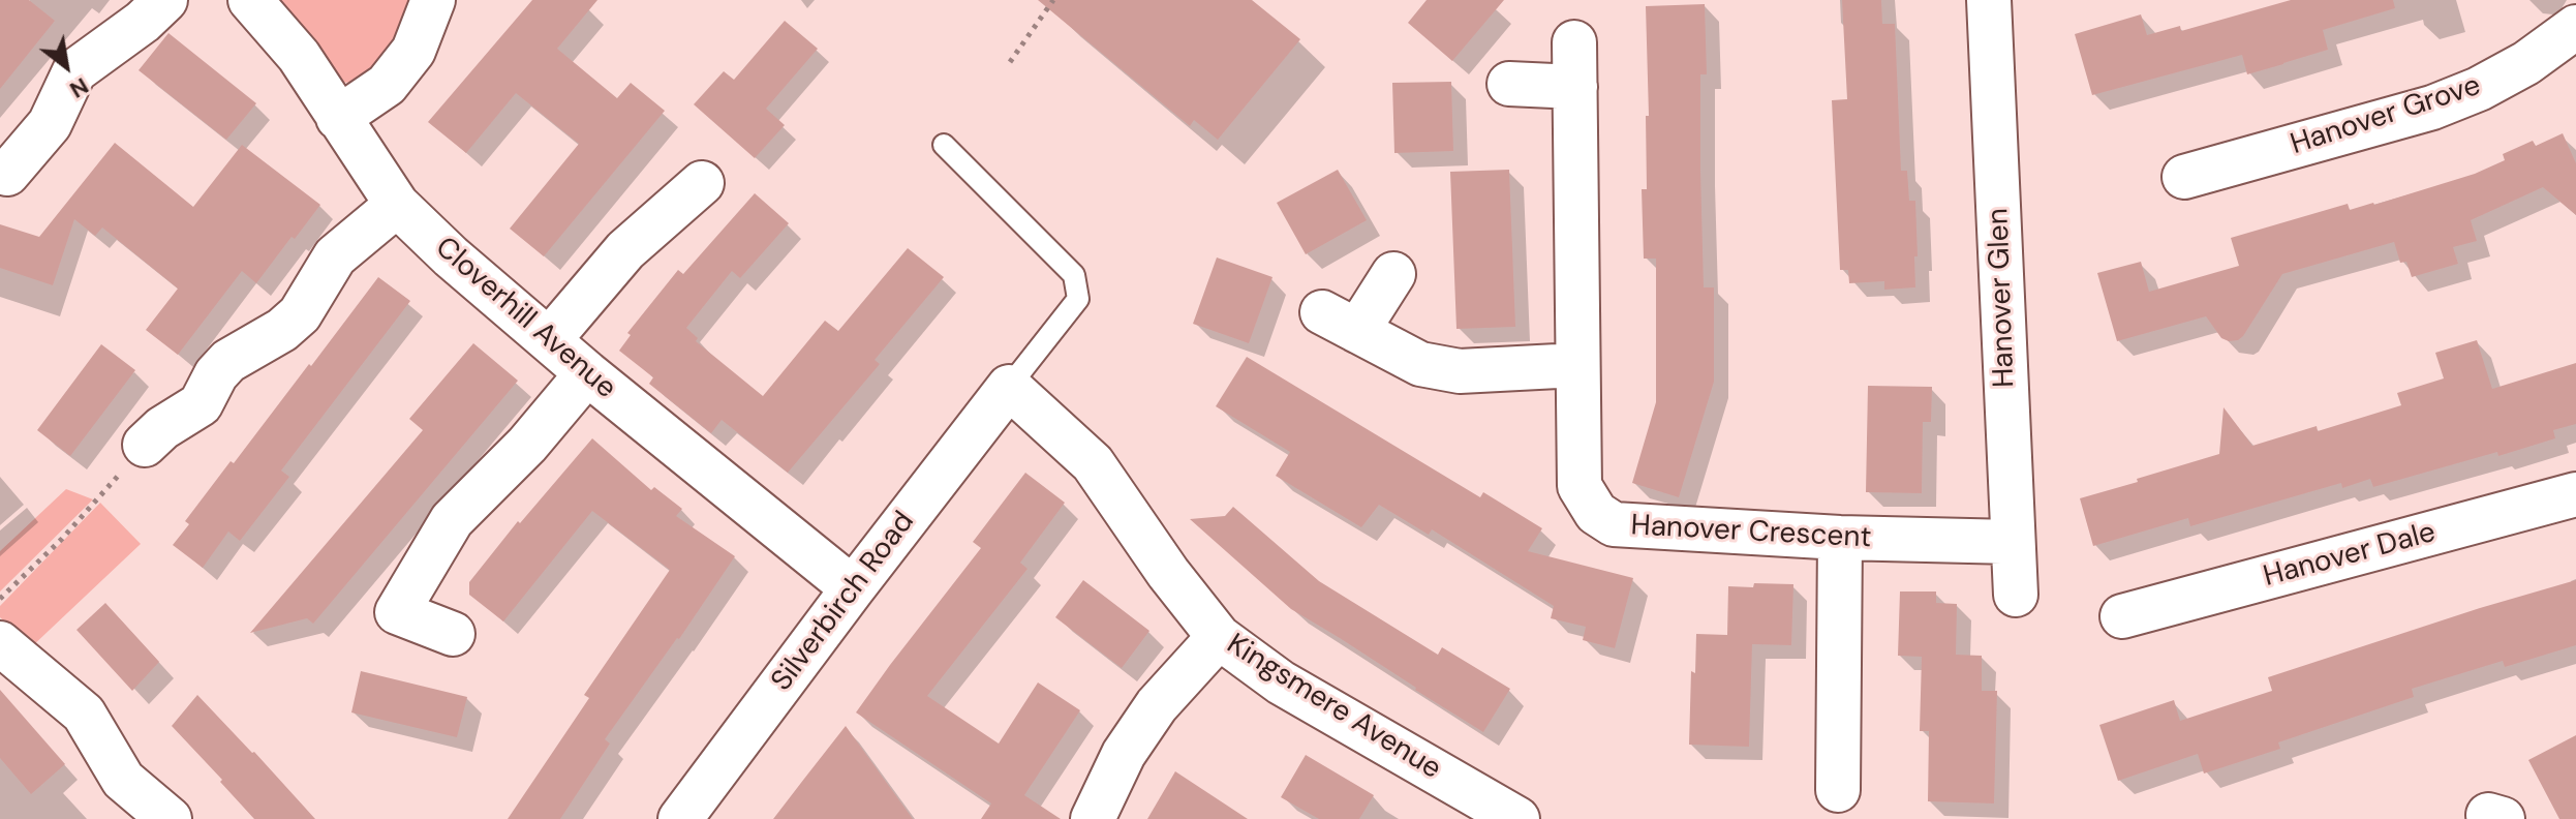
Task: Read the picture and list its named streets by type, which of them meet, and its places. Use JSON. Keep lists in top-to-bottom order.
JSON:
{
  "streets": {
    "street": [
      "Hanover Grove",
      "Hanover Glen",
      "Cloverhill Avenue",
      "Hanover Crescent",
      "Hanover Dale",
      "Silverbirch Road",
      "Kingsmere Avenue"
    ]
  },
  "crossings": [
    ["Hanover Glen", "Hanover Crescent"],
    ["Cloverhill Avenue", "Silverbirch Road"],
    ["Silverbirch Road", "Kingsmere Avenue"]
  ],
  "north": "bottom right"
}
